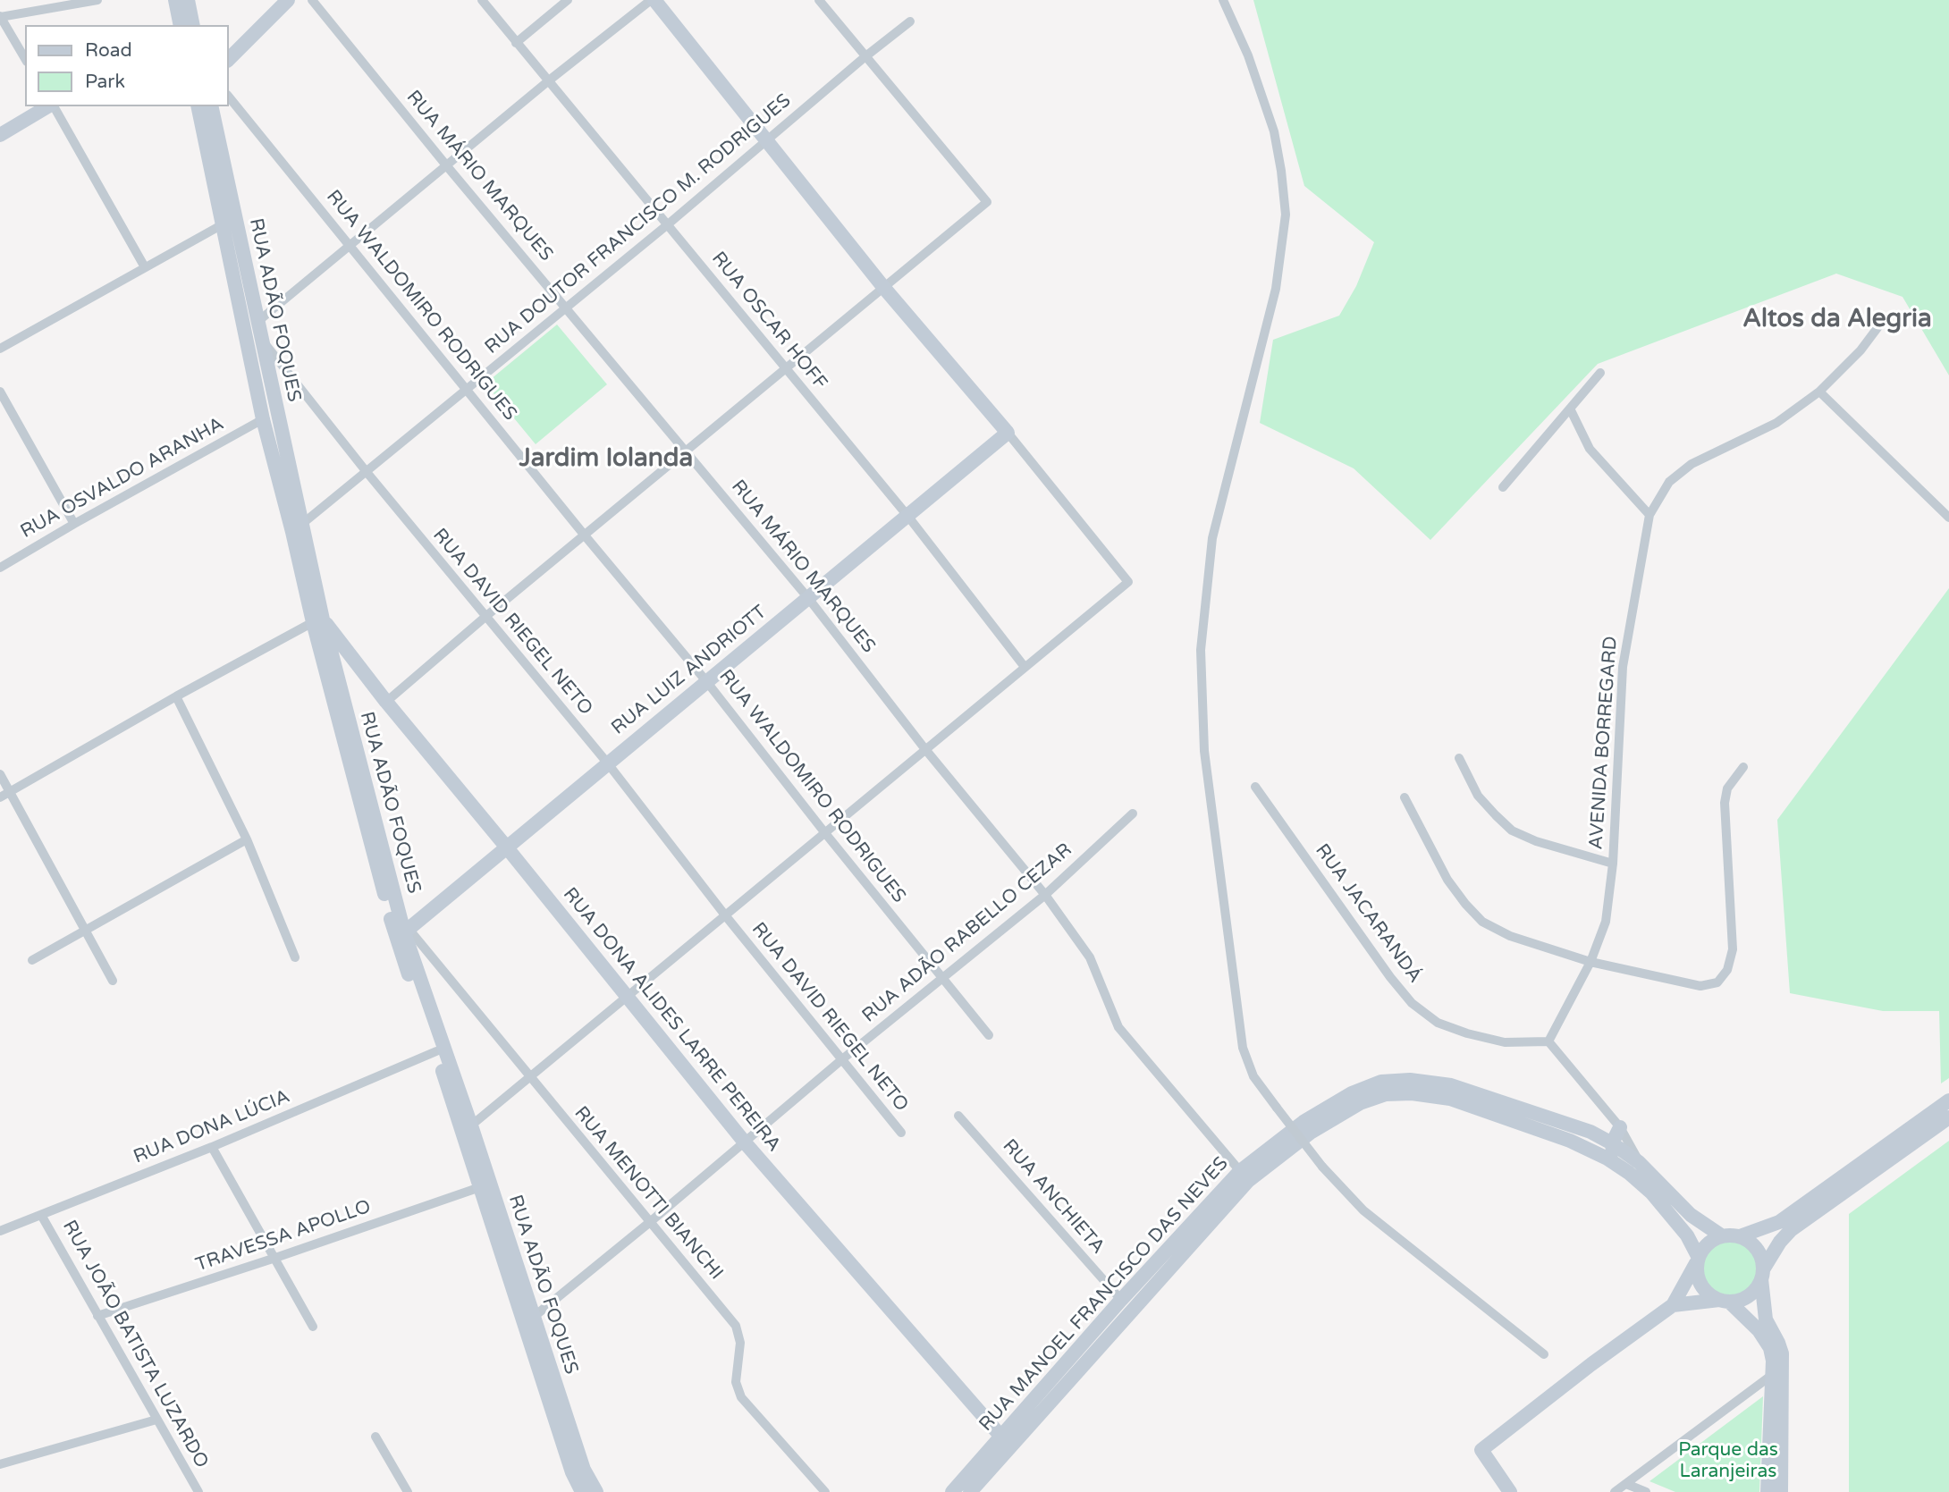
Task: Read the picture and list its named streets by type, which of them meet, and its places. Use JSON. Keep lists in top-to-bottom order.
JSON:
{
  "streets": {
    "main road": [
      "RUA ADÃO FOQUES",
      "RUA LUIZ ANDRIOTT",
      "RUA DONA ALIDES LARRE PEREIRA",
      "RUA MANOEL FRANCISCO DAS NEVES"
    ],
    "street": [
      "RUA MÁRIO MARQUES",
      "RUA DOUTOR FRANCISCO M. RODRIGUES",
      "RUA WALDOMIRO RODRIGUES",
      "RUA OSCAR HOFF",
      "RUA OSVALDO ARANHA",
      "RUA DAVID RIEGEL NETO",
      "AVENIDA BORREGARD",
      "RUA JACARANDÁ",
      "RUA ADÃO RABELLO CEZAR",
      "RUA DONA LÚCIA",
      "RUA MENOTTI BIANCHI",
      "RUA ANCHIETA",
      "TRAVESSA APOLLO",
      "RUA JOÃO BATISTA LUZARDO"
    ]
  },
  "crossings": [
    ["RUA MÁRIO MARQUES", "RUA DOUTOR FRANCISCO M. RODRIGUES"],
    ["RUA MÁRIO MARQUES", "RUA LUIZ ANDRIOTT"],
    ["RUA MÁRIO MARQUES", "RUA ADÃO RABELLO CEZAR"],
    ["RUA MÁRIO MARQUES", "RUA MANOEL FRANCISCO DAS NEVES"],
    ["RUA DOUTOR FRANCISCO M. RODRIGUES", "RUA WALDOMIRO RODRIGUES"],
    ["RUA DOUTOR FRANCISCO M. RODRIGUES", "RUA ADÃO FOQUES"],
    ["RUA DOUTOR FRANCISCO M. RODRIGUES", "RUA OSCAR HOFF"],
    ["RUA DOUTOR FRANCISCO M. RODRIGUES", "RUA DAVID RIEGEL NETO"],
    ["RUA WALDOMIRO RODRIGUES", "RUA LUIZ ANDRIOTT"],
    ["RUA WALDOMIRO RODRIGUES", "RUA ADÃO RABELLO CEZAR"],
    ["RUA ADÃO FOQUES", "RUA OSVALDO ARANHA"],
    ["RUA ADÃO FOQUES", "RUA DAVID RIEGEL NETO"],
    ["RUA ADÃO FOQUES", "RUA LUIZ ANDRIOTT"],
    ["RUA ADÃO FOQUES", "RUA ADÃO RABELLO CEZAR"],
    ["RUA ADÃO FOQUES", "RUA DONA ALIDES LARRE PEREIRA"],
    ["RUA ADÃO FOQUES", "RUA DONA LÚCIA"],
    ["RUA ADÃO FOQUES", "RUA MENOTTI BIANCHI"],
    ["RUA ADÃO FOQUES", "TRAVESSA APOLLO"],
    ["RUA OSCAR HOFF", "RUA LUIZ ANDRIOTT"],
    ["RUA DAVID RIEGEL NETO", "RUA LUIZ ANDRIOTT"],
    ["RUA DAVID RIEGEL NETO", "RUA ADÃO RABELLO CEZAR"],
    ["RUA LUIZ ANDRIOTT", "RUA DONA ALIDES LARRE PEREIRA"],
    ["RUA LUIZ ANDRIOTT", "RUA MENOTTI BIANCHI"],
    ["AVENIDA BORREGARD", "RUA JACARANDÁ"],
    ["RUA ADÃO RABELLO CEZAR", "RUA DONA ALIDES LARRE PEREIRA"],
    ["RUA ADÃO RABELLO CEZAR", "RUA MENOTTI BIANCHI"],
    ["RUA DONA ALIDES LARRE PEREIRA", "RUA MANOEL FRANCISCO DAS NEVES"],
    ["RUA DONA LÚCIA", "RUA JOÃO BATISTA LUZARDO"],
    ["RUA ANCHIETA", "RUA MANOEL FRANCISCO DAS NEVES"],
    ["TRAVESSA APOLLO", "RUA JOÃO BATISTA LUZARDO"]
  ],
  "districts": ["Altos da Alegria", "Jardim Iolanda"],
  "parks": ["Parque das Laranjeiras"],
  "legend": ["Road", "Park"]
}
